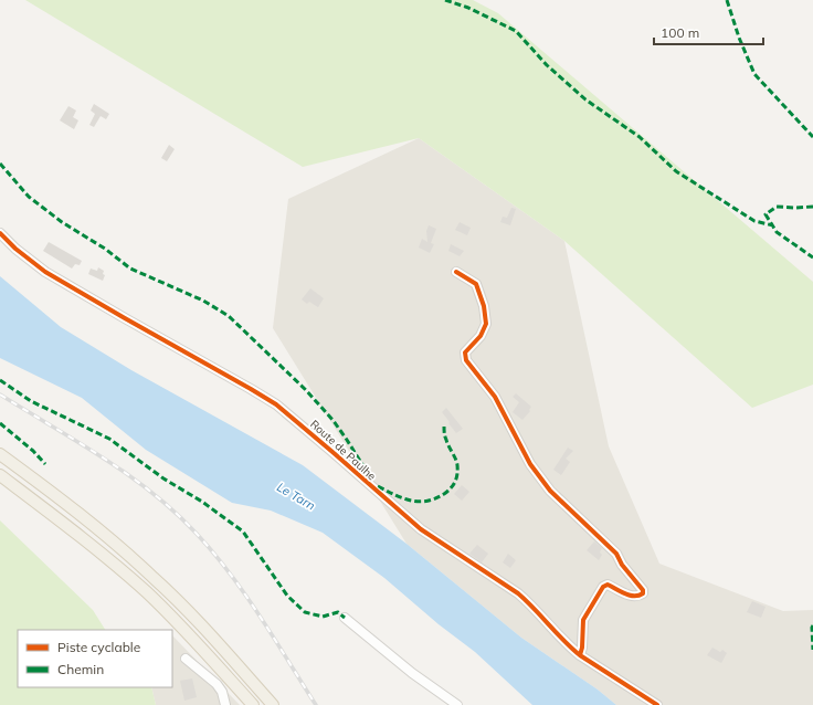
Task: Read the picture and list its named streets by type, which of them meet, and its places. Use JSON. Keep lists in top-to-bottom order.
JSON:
{
  "streets": {
    "street": ["Route de Paulhe"]
  },
  "water": ["Le Tarn"],
  "legend": ["Piste cyclable", "Chemin"],
  "scale_bar": "100 m"
}
